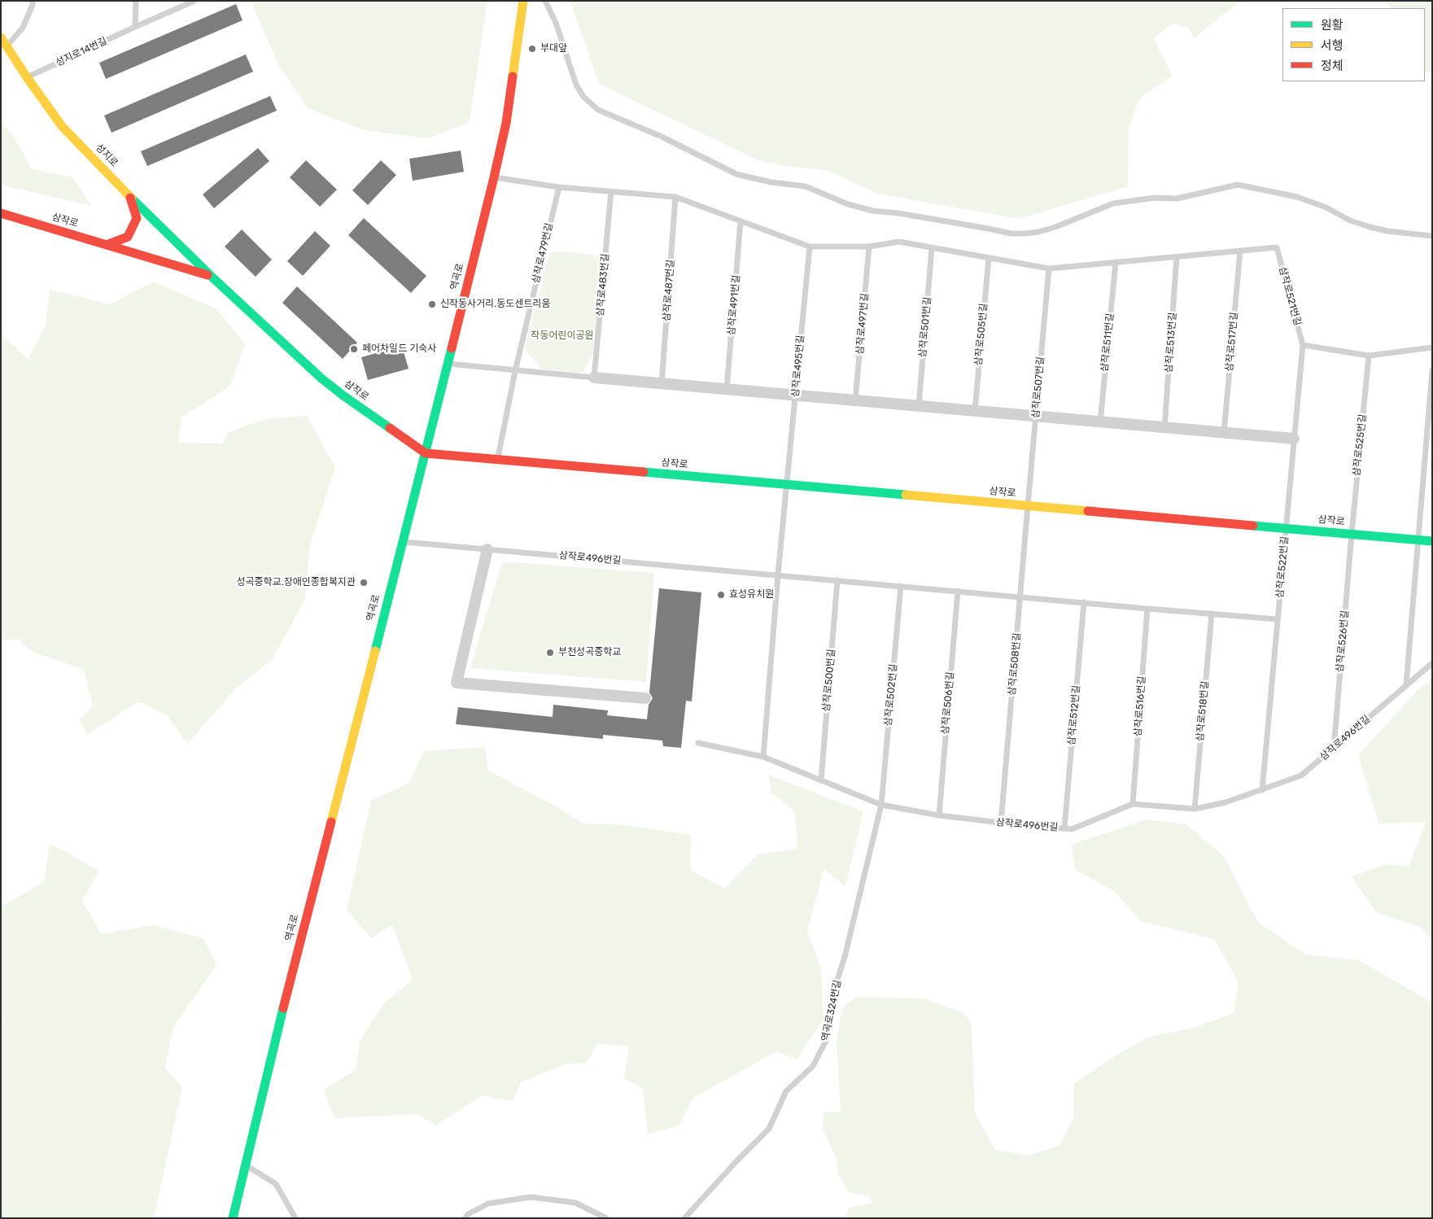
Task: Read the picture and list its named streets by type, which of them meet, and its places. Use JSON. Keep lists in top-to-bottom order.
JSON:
{
  "streets": {
    "street": ["성지로", "삼작로", "역곡로"],
    "lane": [
      "성지로14번길",
      "삼작로479번길",
      "삼작로483번길",
      "삼작로487번길",
      "삼작로521번길",
      "삼작로491번길",
      "삼작로497번길",
      "삼작로501번길",
      "삼작로505번길",
      "삼작로517번길",
      "삼작로511번길",
      "삼작로513번길",
      "삼작로495번길",
      "삼작로507번길",
      "삼작로525번길",
      "삼작로496번길",
      "삼작로522번길",
      "삼작로526번길",
      "삼작로508번길",
      "삼작로500번길",
      "삼작로502번길",
      "삼작로506번길",
      "삼작로516번길",
      "삼작로518번길",
      "삼작로512번길",
      "역곡로324번길"
    ]
  },
  "crossings": [
    ["성지로14번길", "성지로"],
    ["성지로", "삼작로"],
    ["삼작로", "삼작로479번길"],
    ["삼작로", "역곡로"],
    ["삼작로", "삼작로495번길"],
    ["삼작로", "삼작로507번길"],
    ["삼작로", "삼작로525번길"],
    ["삼작로", "삼작로522번길"],
    ["삼작로", "삼작로526번길"],
    ["삼작로", "삼작로508번길"],
    ["역곡로", "삼작로496번길"],
    ["삼작로521번길", "삼작로517번길"],
    ["삼작로521번길", "삼작로522번길"],
    ["삼작로507번길", "삼작로508번길"],
    ["삼작로525번길", "삼작로526번길"],
    ["삼작로496번길", "삼작로522번길"],
    ["삼작로496번길", "삼작로526번길"],
    ["삼작로496번길", "삼작로508번길"],
    ["삼작로496번길", "삼작로500번길"],
    ["삼작로496번길", "삼작로502번길"],
    ["삼작로496번길", "삼작로506번길"],
    ["삼작로496번길", "삼작로516번길"],
    ["삼작로496번길", "삼작로518번길"],
    ["삼작로496번길", "삼작로512번길"],
    ["삼작로496번길", "역곡로324번길"],
    ["삼작로502번길", "역곡로324번길"]
  ],
  "parks": ["작동어린이공원"],
  "places": [
    "부대앞",
    "신작동사거리.동도센트리움",
    "페어차일드 기숙사",
    "성곡중학교.장애인종합복지관",
    "효성유치원",
    "부천성곡중학교"
  ],
  "legend": ["원활", "서행", "정체"]
}
